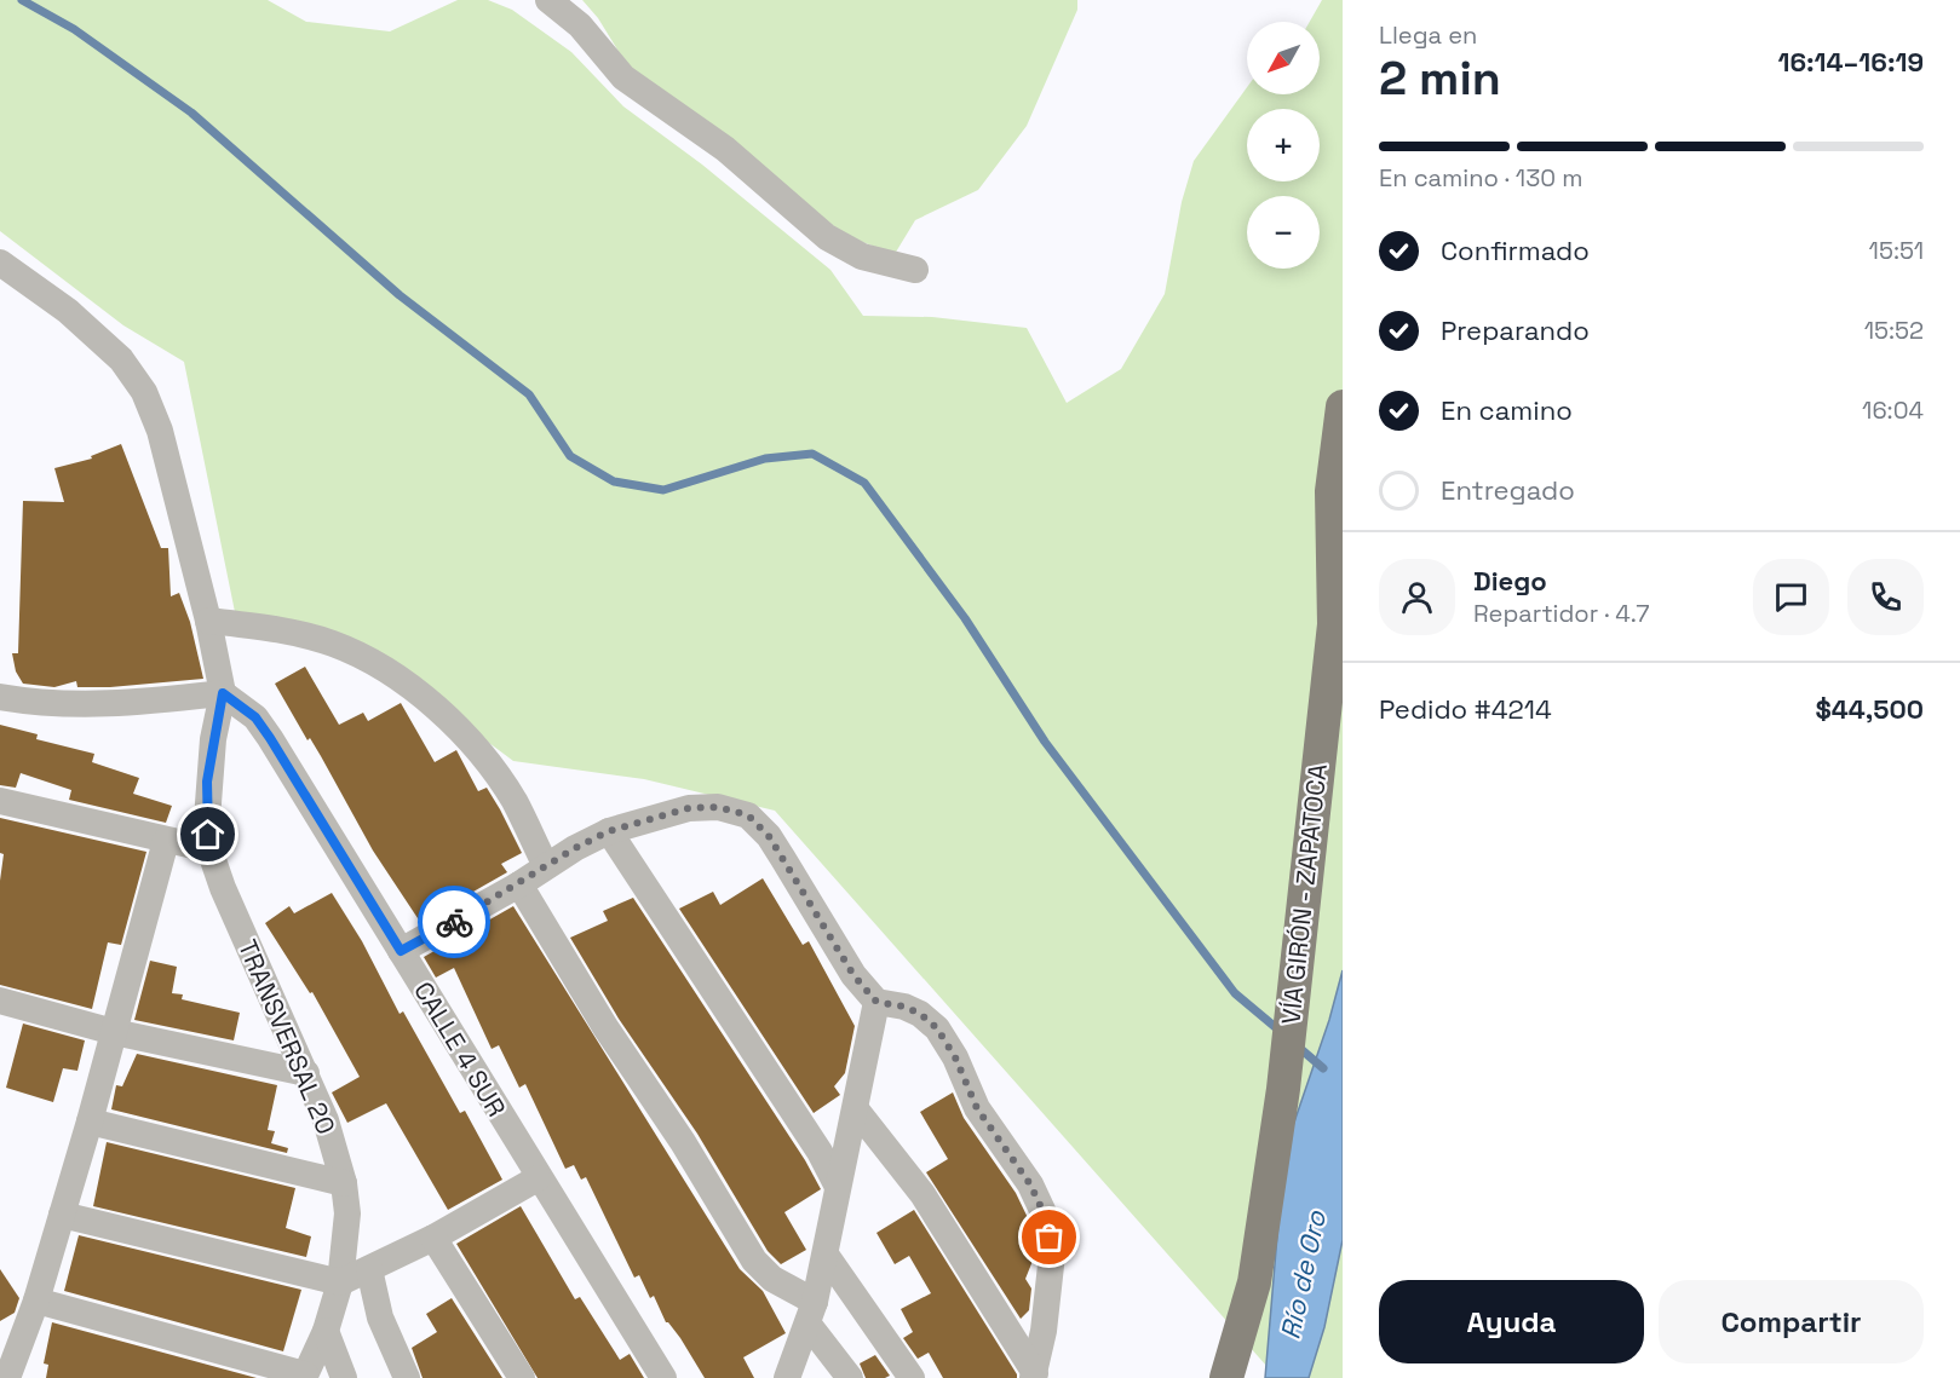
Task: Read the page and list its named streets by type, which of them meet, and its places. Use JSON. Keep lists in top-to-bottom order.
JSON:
{
  "streets": {
    "main road": ["VÍA GIRÓN - ZAPATOCA"],
    "street": ["TRANSVERSAL 20", "CALLE 4 SUR"]
  },
  "crossings": [
    ["TRANSVERSAL 20", "CALLE 4 SUR"]
  ],
  "water": ["Río de Oro"],
  "north": "bottom left",
  "page": {
    "heading": ["2 min", "Llega en", "16:14–16:19"],
    "panel": [
      "Diego",
      "Repartidor · 4.7",
      "Pedido #4214",
      "$44,500"
    ],
    "map_buttons": ["+", "−"],
    "bar": "En camino · 130 m",
    "list": [
      ["Confirmado", "15:51"],
      ["Preparando", "15:52"],
      ["En camino", "16:04"],
      "Entregado"
    ],
    "buttons": ["Ayuda", "Compartir"]
  }
}
